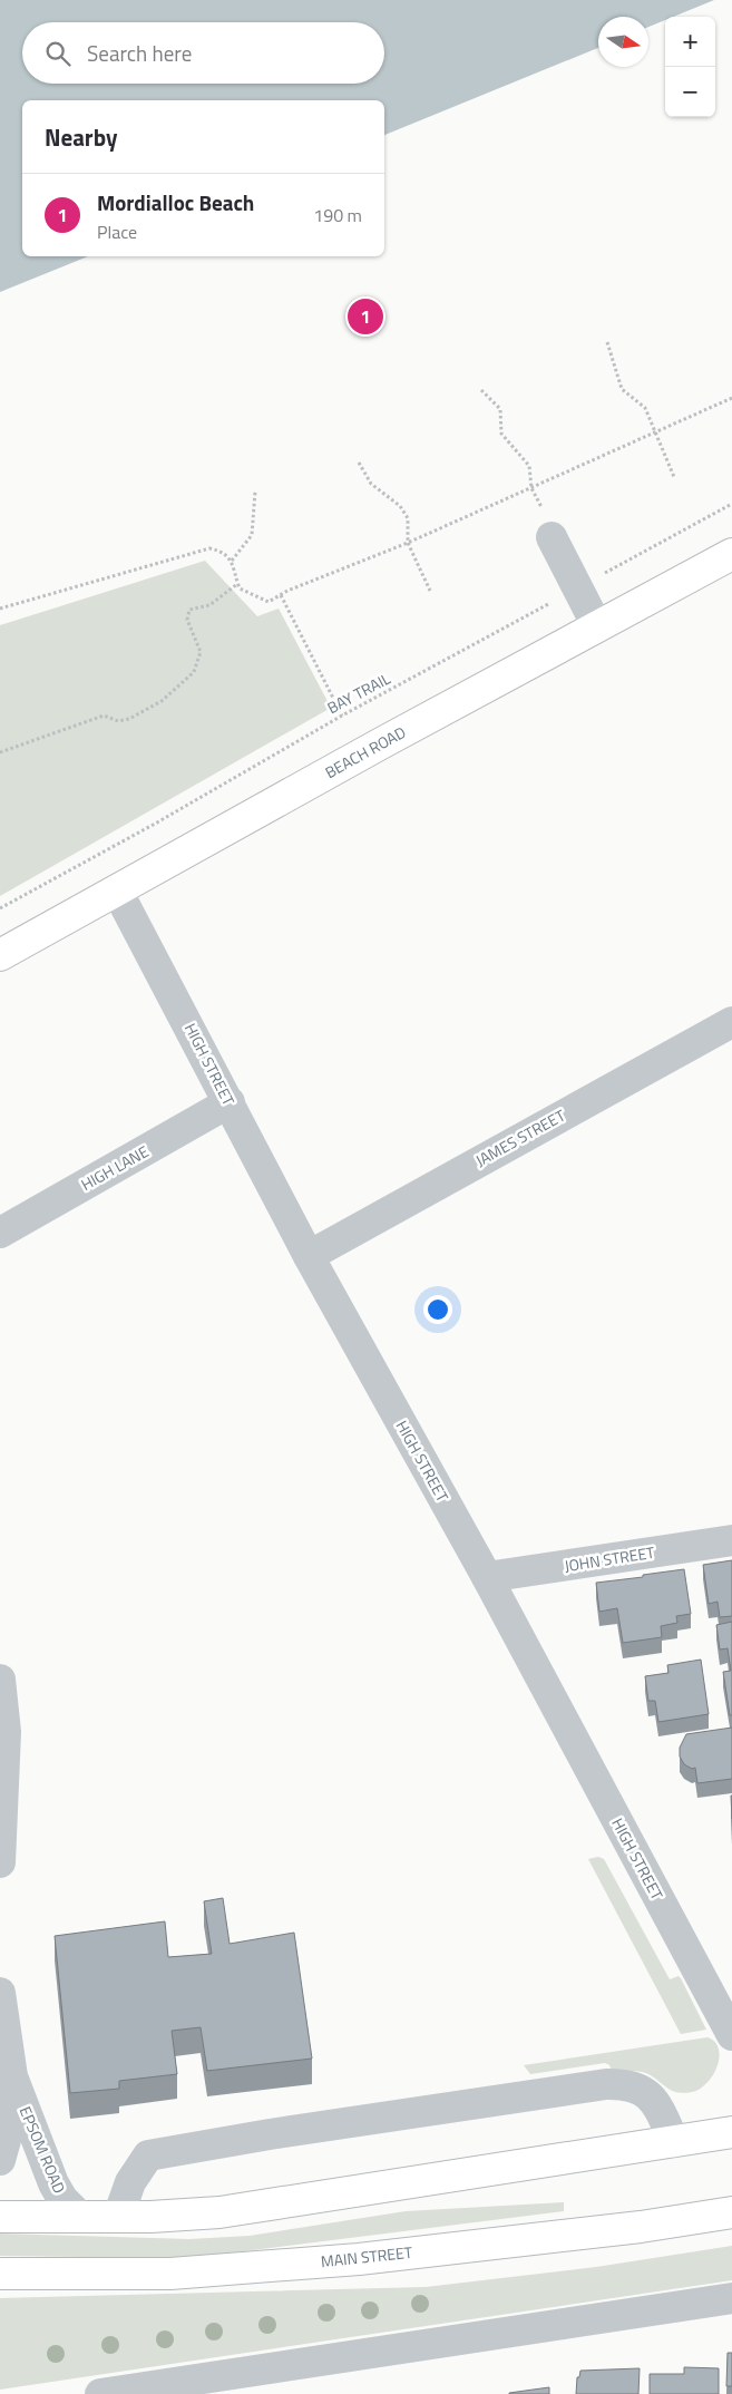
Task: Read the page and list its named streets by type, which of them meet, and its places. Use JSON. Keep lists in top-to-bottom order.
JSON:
{
  "streets": {
    "main road": ["BEACH ROAD", "MAIN STREET"],
    "street": [
      "HIGH STREET",
      "JAMES STREET",
      "HIGH LANE",
      "JOHN STREET",
      "EPSOM ROAD"
    ],
    "path": ["BAY TRAIL"]
  },
  "crossings": [
    ["BEACH ROAD", "HIGH STREET"],
    ["HIGH STREET", "JAMES STREET"],
    ["HIGH STREET", "HIGH LANE"],
    ["HIGH STREET", "JOHN STREET"]
  ],
  "north": "right",
  "page": {
    "map_buttons": ["+", "−"],
    "search": "Search here",
    "heading": "Nearby",
    "list": [
      {
        "mark": "1",
        "name": "Mordialloc Beach",
        "note": "Place",
        "value": "190 m"
      }
    ],
    "pins": "1"
  }
}
